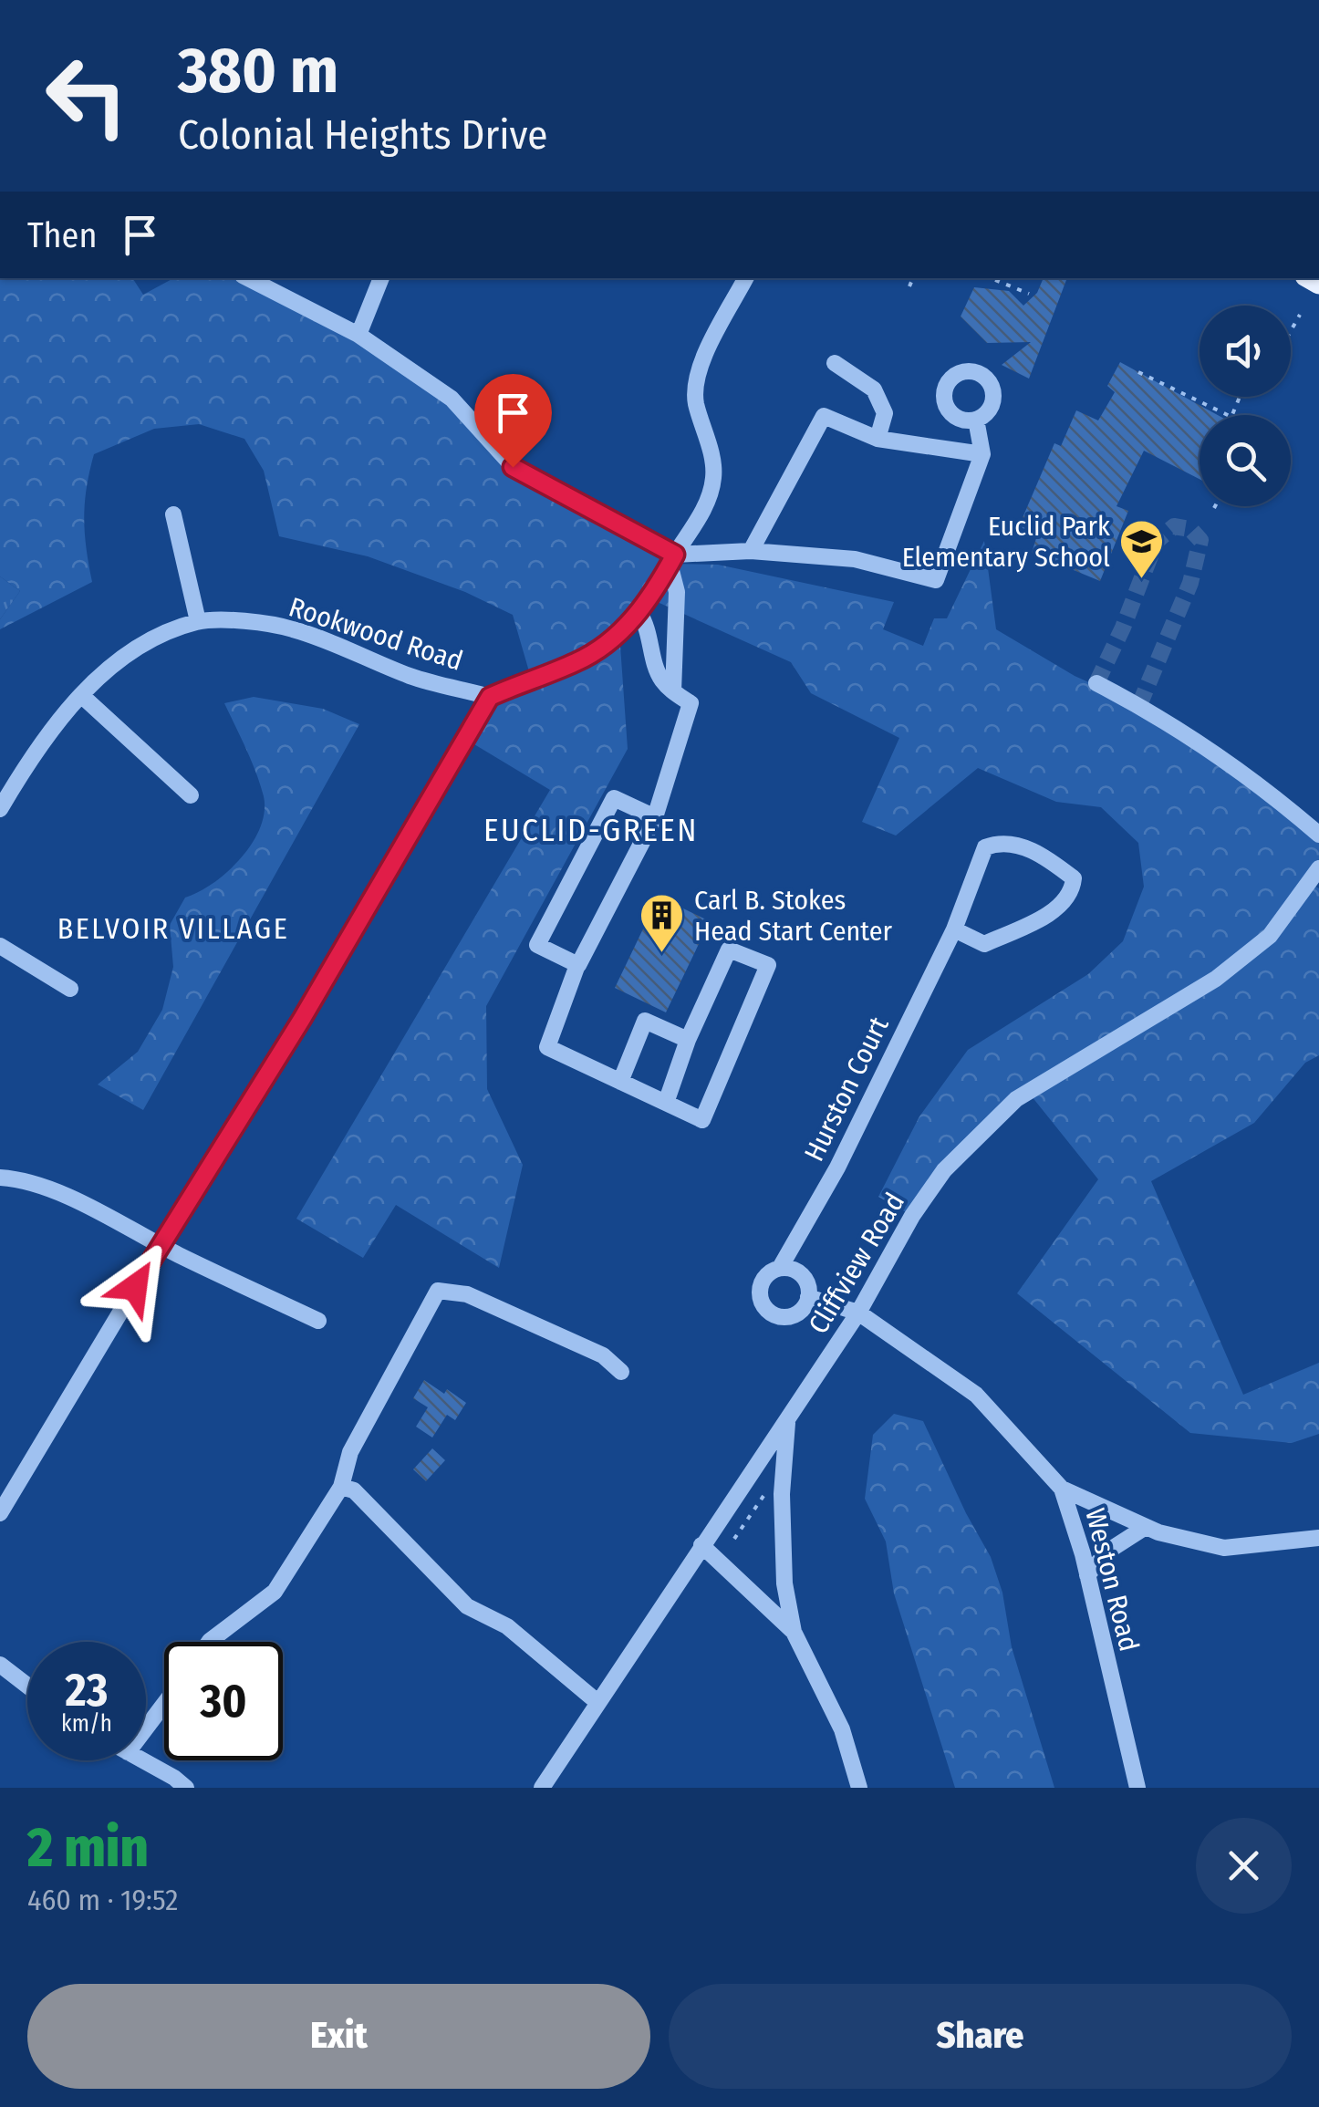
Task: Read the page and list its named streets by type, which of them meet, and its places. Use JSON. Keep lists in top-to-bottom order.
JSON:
{
  "streets": {
    "street": [
      "Rookwood Road",
      "Hurston Court",
      "Cliffview Road",
      "Weston Road"
    ]
  },
  "crossings": [
    ["Cliffview Road", "Weston Road"]
  ],
  "districts": ["EUCLID-GREEN", "BELVOIR VILLAGE"],
  "places": {
    "school or university": ["Euclid Park Elementary School"],
    "building": ["Carl B. Stokes Head Start Center"]
  },
  "page": {
    "turn": ["380 m", "Colonial Heights Drive"],
    "then": "Then",
    "speed": "23 km/h",
    "limit": "30",
    "heading": ["2 min", "460 m · 19:52"],
    "buttons": ["Exit", "Share"]
  }
}
